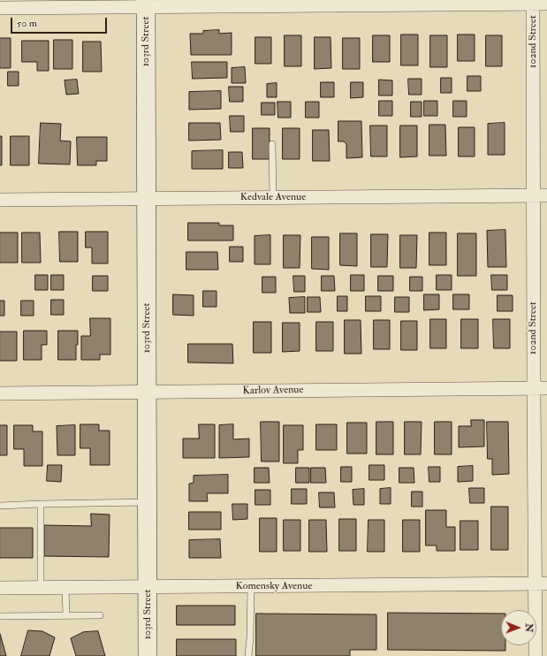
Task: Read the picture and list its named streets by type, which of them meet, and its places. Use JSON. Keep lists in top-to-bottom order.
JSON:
{
  "streets": {
    "main road": ["103rd Street"],
    "street": [
      "102nd Street",
      "Kedvale Avenue",
      "Karlov Avenue",
      "Komensky Avenue"
    ]
  },
  "crossings": [
    ["103rd Street", "Kedvale Avenue"],
    ["103rd Street", "Karlov Avenue"],
    ["103rd Street", "Komensky Avenue"],
    ["102nd Street", "Kedvale Avenue"],
    ["102nd Street", "Karlov Avenue"],
    ["102nd Street", "Komensky Avenue"]
  ],
  "scale_bar": "50 m",
  "north": "right"
}
